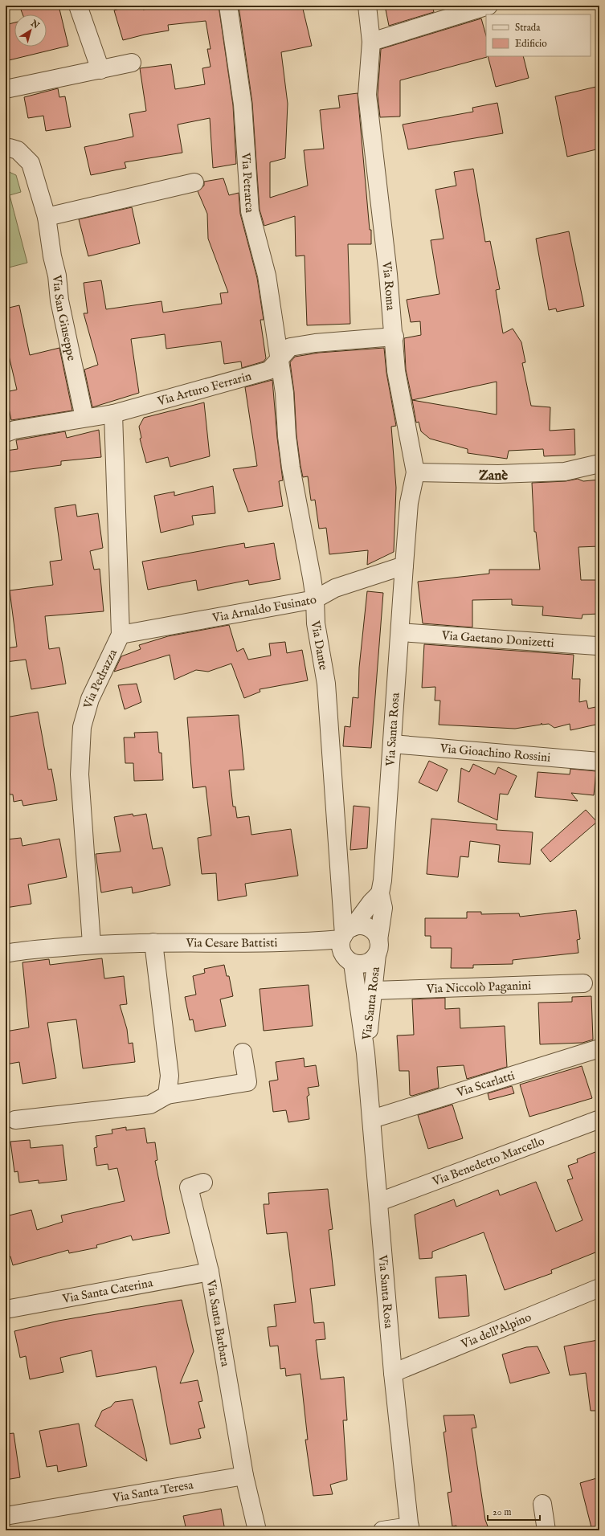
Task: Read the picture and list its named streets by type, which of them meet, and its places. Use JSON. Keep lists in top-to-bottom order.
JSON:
{
  "streets": {
    "street": [
      "Via Petrarca",
      "Via Roma",
      "Via San Giuseppe",
      "Via Arturo Ferrarin",
      "Via Arnaldo Fusinato",
      "Via Gaetano Donizetti",
      "Via Dante",
      "Via Pedrazza",
      "Via Santa Rosa",
      "Via Gioachino Rossini",
      "Via Cesare Battisti",
      "Via Niccolò Paganini",
      "Via Scarlatti",
      "Via Benedetto Marcello",
      "Via Santa Caterina",
      "Via Santa Barbara",
      "Via dell'Alpino",
      "Via Santa Teresa"
    ]
  },
  "crossings": [
    ["Via Petrarca", "Via Arturo Ferrarin"],
    ["Via Petrarca", "Via Dante"],
    ["Via Roma", "Via Arturo Ferrarin"],
    ["Via Roma", "Via Arnaldo Fusinato"],
    ["Via Roma", "Via Santa Rosa"],
    ["Via San Giuseppe", "Via Arturo Ferrarin"],
    ["Via Arturo Ferrarin", "Via Dante"],
    ["Via Arturo Ferrarin", "Via Pedrazza"],
    ["Via Arnaldo Fusinato", "Via Dante"],
    ["Via Arnaldo Fusinato", "Via Pedrazza"],
    ["Via Arnaldo Fusinato", "Via Santa Rosa"],
    ["Via Gaetano Donizetti", "Via Santa Rosa"],
    ["Via Dante", "Via Santa Rosa"],
    ["Via Dante", "Via Cesare Battisti"],
    ["Via Pedrazza", "Via Cesare Battisti"],
    ["Via Santa Rosa", "Via Gioachino Rossini"],
    ["Via Santa Rosa", "Via Cesare Battisti"],
    ["Via Santa Rosa", "Via Niccolò Paganini"],
    ["Via Santa Rosa", "Via Scarlatti"],
    ["Via Santa Rosa", "Via Benedetto Marcello"],
    ["Via Santa Rosa", "Via dell'Alpino"],
    ["Via Santa Caterina", "Via Santa Barbara"],
    ["Via Santa Barbara", "Via Santa Teresa"]
  ],
  "districts": ["Zanè"],
  "legend": ["Strada", "Edificio"],
  "scale_bar": "20 m",
  "north": "top right"
}
